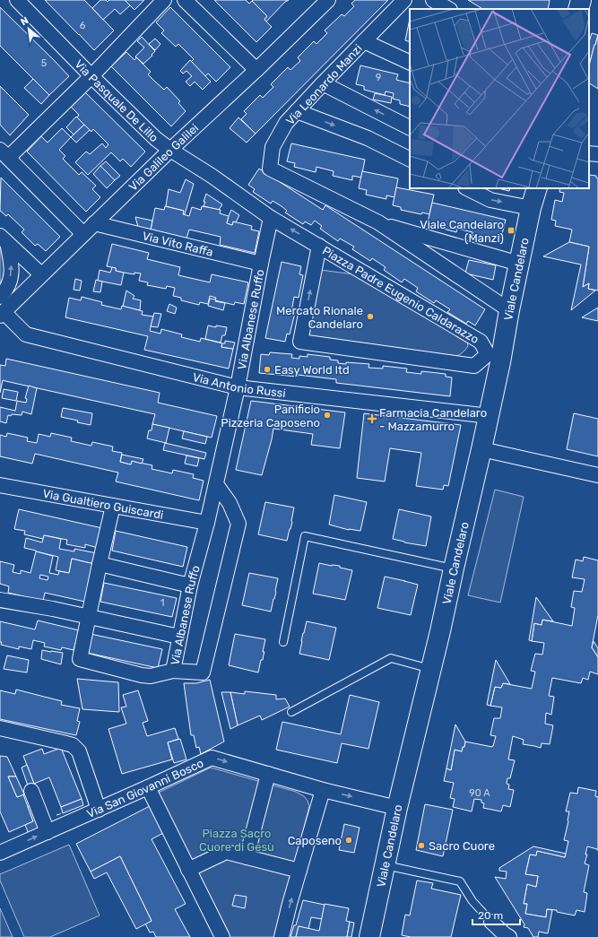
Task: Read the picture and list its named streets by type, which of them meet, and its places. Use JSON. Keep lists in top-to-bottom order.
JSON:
{
  "streets": {
    "main road": ["Viale Candelaro"],
    "street": [
      "Via Leonardo Manzi",
      "Via Pasquale De Lillo",
      "Via Galileo Galilei",
      "Via Vito Raffa",
      "Piazza Padre Eugenio Caldarazzo",
      "Via Albanese Ruffo",
      "Via Antonio Russi",
      "Via Gualtiero Guiscardi",
      "Via San Giovanni Bosco"
    ]
  },
  "crossings": [
    ["Via Leonardo Manzi", "Viale Candelaro"],
    ["Via Pasquale De Lillo", "Via Galileo Galilei"],
    ["Via Pasquale De Lillo", "Piazza Padre Eugenio Caldarazzo"],
    ["Via Pasquale De Lillo", "Via Albanese Ruffo"],
    ["Via Galileo Galilei", "Via Vito Raffa"],
    ["Via Galileo Galilei", "Via Antonio Russi"],
    ["Via Vito Raffa", "Via Albanese Ruffo"],
    ["Viale Candelaro", "Piazza Padre Eugenio Caldarazzo"],
    ["Viale Candelaro", "Via Antonio Russi"],
    ["Viale Candelaro", "Via San Giovanni Bosco"],
    ["Via Albanese Ruffo", "Via Antonio Russi"],
    ["Via Albanese Ruffo", "Via Gualtiero Guiscardi"]
  ],
  "one_way": ["Via San Giovanni Bosco"],
  "parks": ["Piazza Sacro Cuore di Gesù"],
  "places": {
    "transit": ["Viale Candelaro (Manzi)"],
    "other": [
      "Mercato Rionale Candelaro",
      "Easy World ltd",
      "Panificio Pizzeria Caposeno",
      "Caposeno",
      "Sacro Cuore"
    ],
    "health": ["Farmacia Candelaro - Mazzamurro"]
  },
  "house_numbers": [
    "6",
    "5",
    "9",
    "1",
    "90 A"
  ],
  "scale_bar": "20 m",
  "north": "top left"
}
